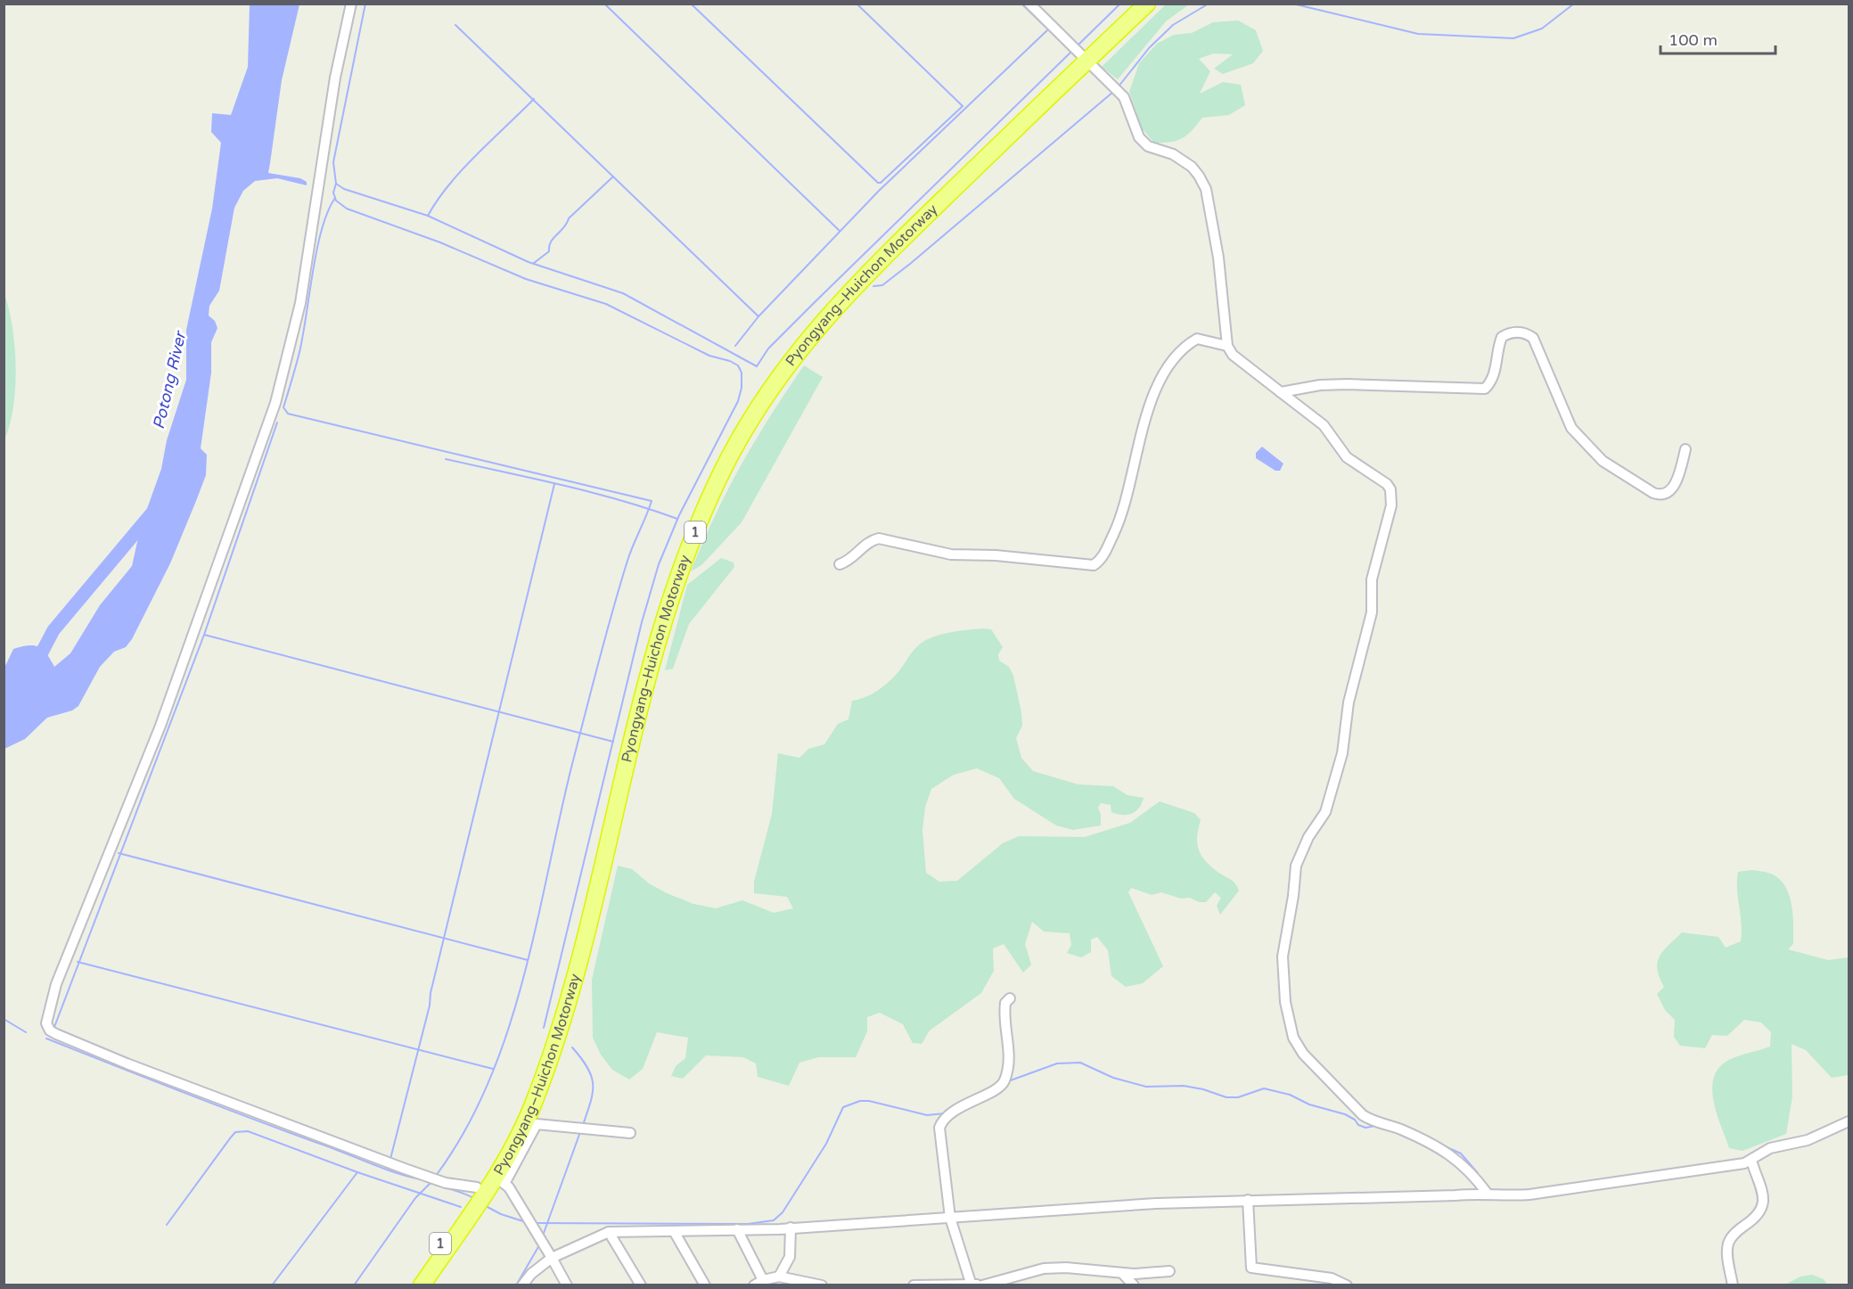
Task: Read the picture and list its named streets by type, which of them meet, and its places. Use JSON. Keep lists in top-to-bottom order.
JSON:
{
  "streets": {
    "highway": ["Pyongyang–Huichon Motorway", "1"]
  },
  "water": ["Potong River"],
  "scale_bar": "100 m"
}
